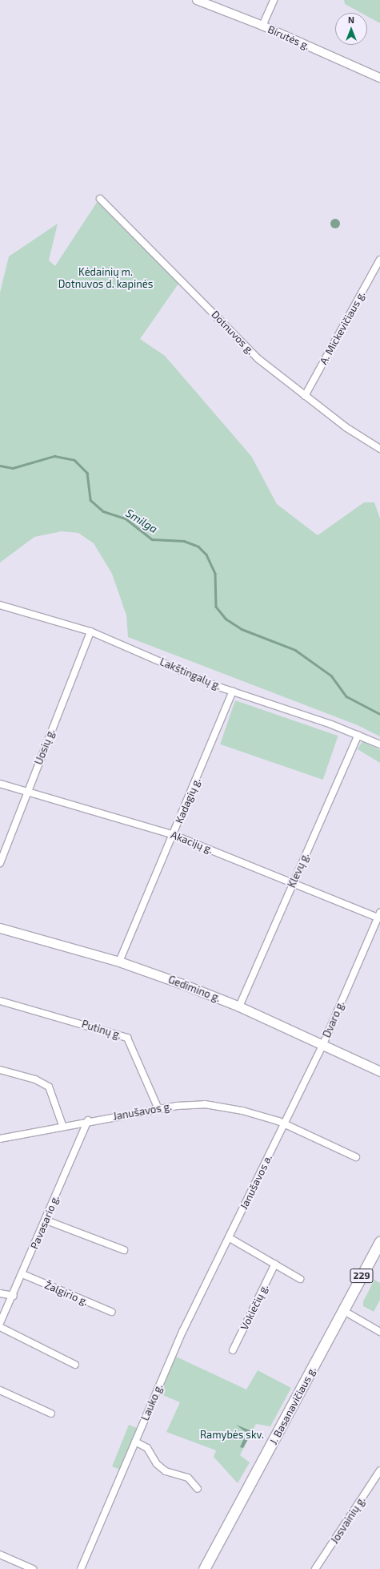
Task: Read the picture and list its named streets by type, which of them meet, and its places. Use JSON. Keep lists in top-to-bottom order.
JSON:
{
  "streets": {
    "main road": ["Gedimino g.", "229", "J. Basanavičiaus g."],
    "street": [
      "Birutės g.",
      "A. Mickevičiaus g.",
      "Dotnuvos g.",
      "Lakštingalų g.",
      "Uosių g.",
      "Kadagių g.",
      "Akacijų g.",
      "Klevų g.",
      "Dvaro g.",
      "Putinų g.",
      "Janušavos g.",
      "Janušavos a.",
      "Pavasario g.",
      "Žalgirio g.",
      "Vokiečių g.",
      "Lauko g.",
      "Josvainių g."
    ]
  },
  "crossings": [
    ["A. Mickevičiaus g.", "Dotnuvos g."],
    ["Lakštingalų g.", "Uosių g."],
    ["Lakštingalų g.", "Kadagių g."],
    ["Lakštingalų g.", "Klevų g."],
    ["Uosių g.", "Akacijų g."],
    ["Kadagių g.", "Akacijų g."],
    ["Kadagių g.", "Gedimino g."],
    ["Akacijų g.", "Klevų g."],
    ["Akacijų g.", "Dvaro g."],
    ["Klevų g.", "Gedimino g."],
    ["Gedimino g.", "Dvaro g."],
    ["Dvaro g.", "Janušavos g."],
    ["Dvaro g.", "Janušavos a."],
    ["Putinų g.", "Janušavos g."],
    ["Janušavos g.", "Janušavos a."],
    ["Janušavos g.", "Pavasario g."],
    ["Janušavos a.", "Lauko g."],
    ["Pavasario g.", "Žalgirio g."]
  ],
  "water": ["Smilga"],
  "parks": ["Kėdainių m. Dotnuvos d. kapinės", "Ramybės skv."],
  "north": "top"
}
